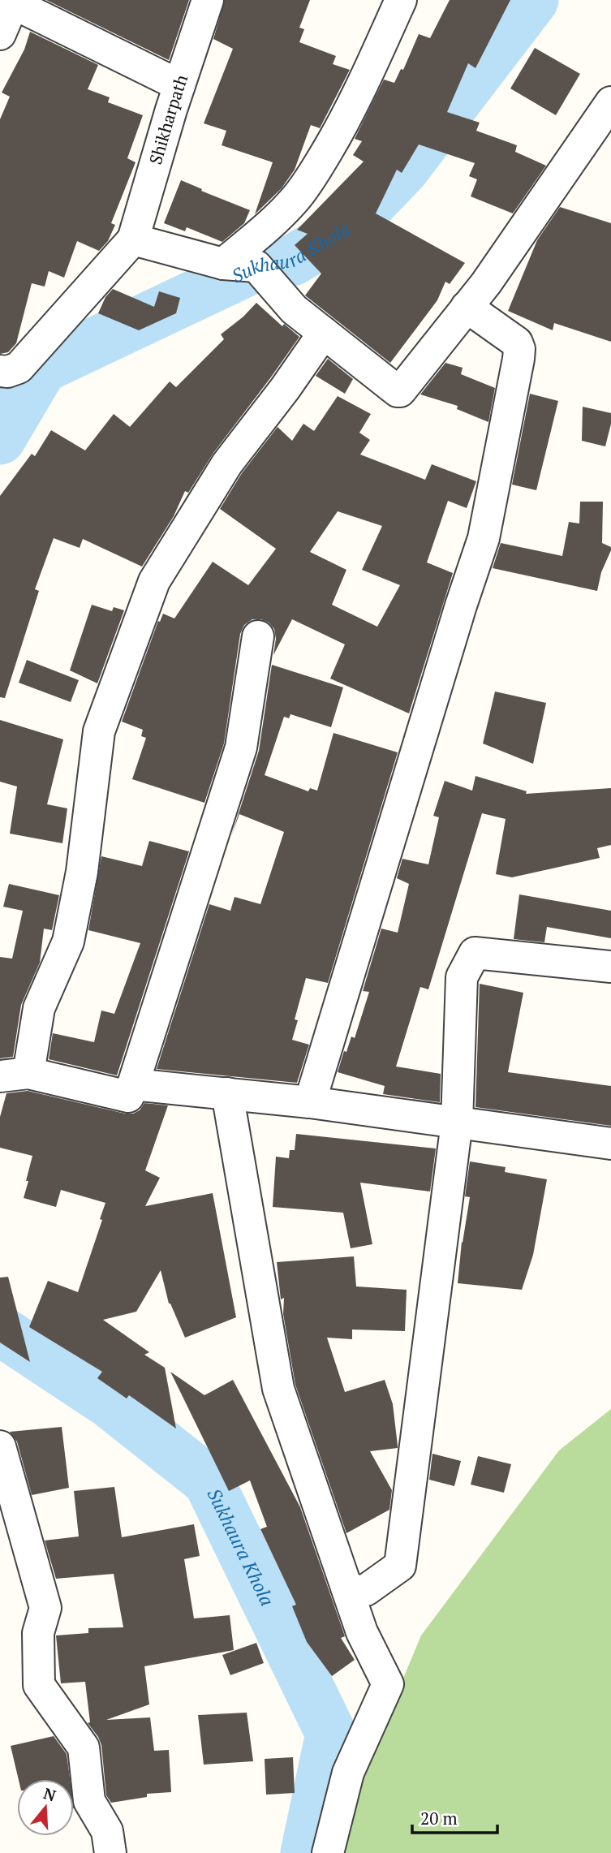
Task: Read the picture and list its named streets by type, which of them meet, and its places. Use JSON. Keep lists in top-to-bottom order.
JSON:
{
  "streets": {
    "street": ["Shikharpath"]
  },
  "water": ["Sukhaura Khola"],
  "scale_bar": "20 m",
  "north": "top"
}
